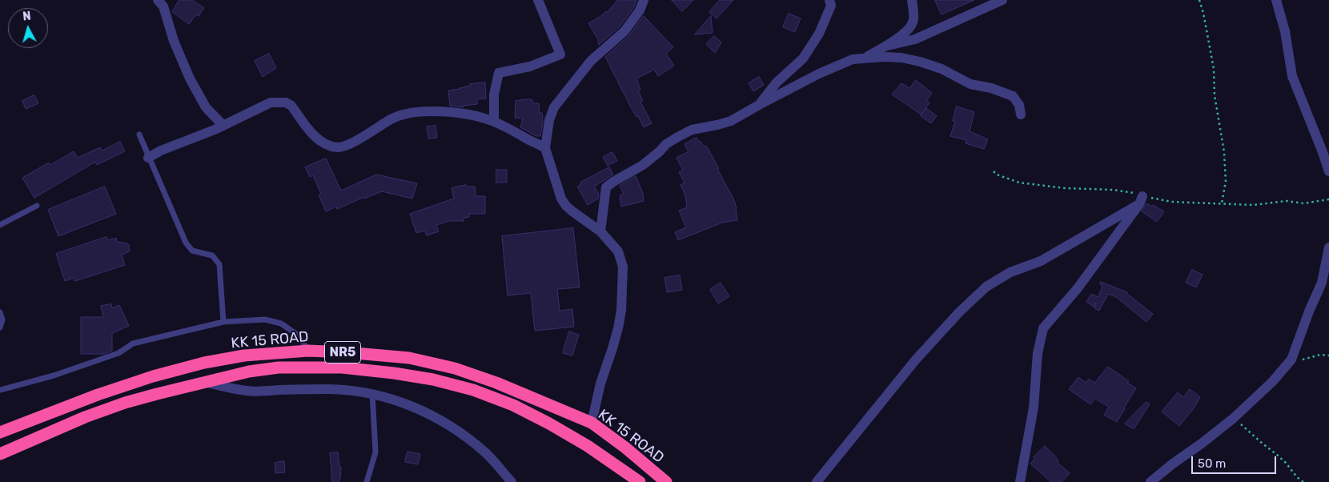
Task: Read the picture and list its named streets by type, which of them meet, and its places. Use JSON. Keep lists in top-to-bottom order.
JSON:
{
  "streets": {
    "highway": ["KK 15 ROAD", "NR5"]
  },
  "scale_bar": "50 m",
  "north": "top"
}
